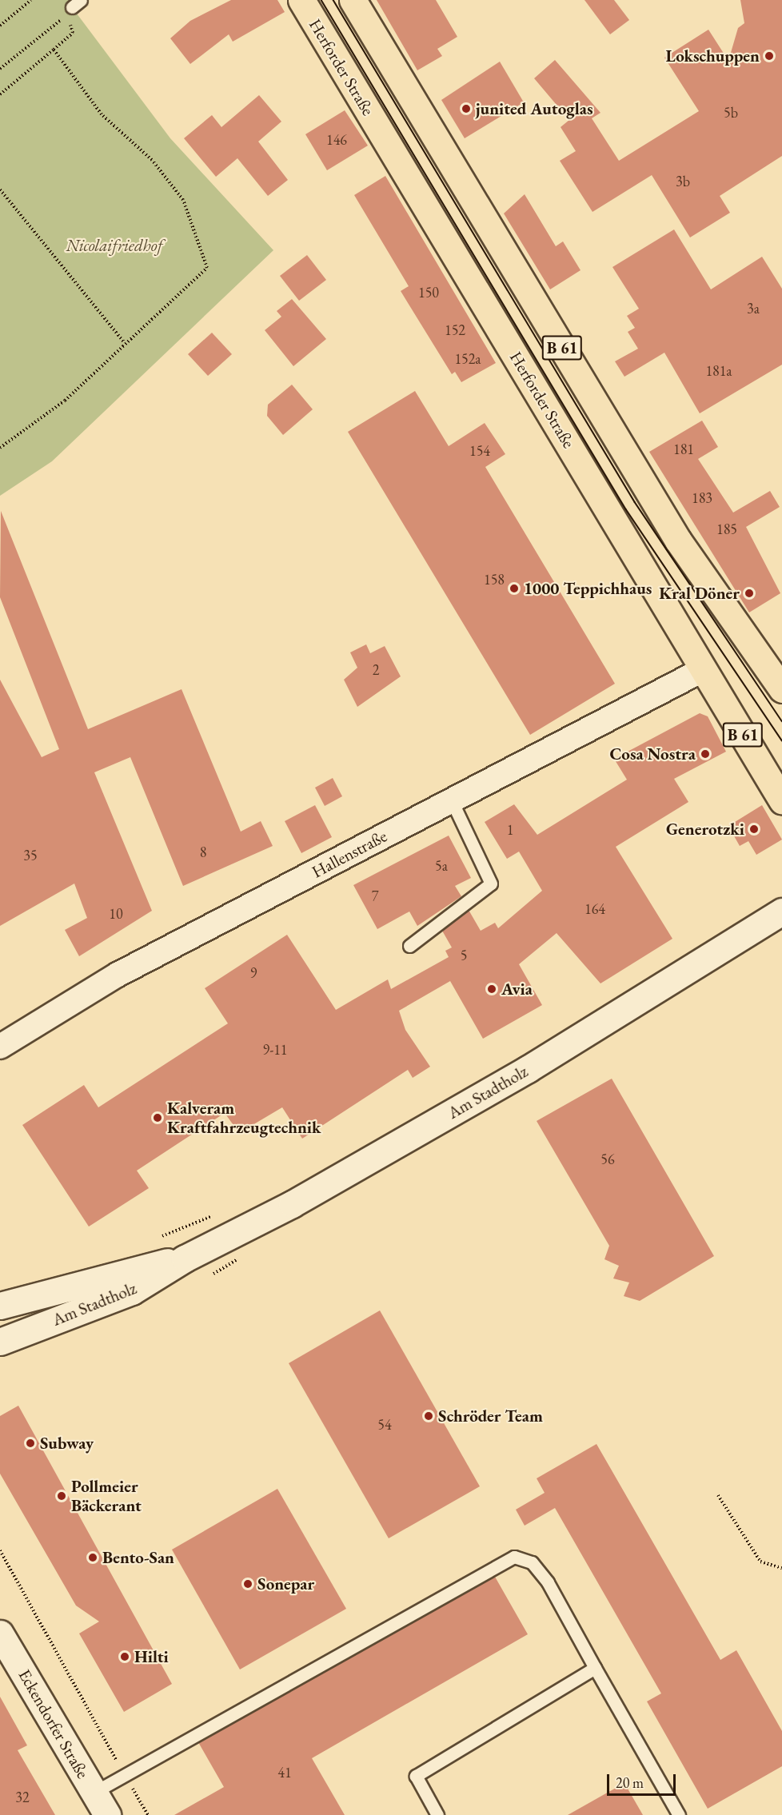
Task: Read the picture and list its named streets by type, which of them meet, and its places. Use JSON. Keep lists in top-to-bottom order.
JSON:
{
  "streets": {
    "main road": ["Herforder Straße", "B 61"],
    "street": ["Hallenstraße", "Am Stadtholz", "Eckendorfer Straße"]
  },
  "crossings": [
    ["Herforder Straße", "Hallenstraße"]
  ],
  "parks": ["Nicolaifriedhof"],
  "places": [
    "Lokschuppen",
    "junited Autoglas",
    "1000 Teppichhaus",
    "Kral Döner",
    "Cosa Nostra",
    "Generotzki",
    "Avia",
    "Kalveram Kraftfahrzeugtechnik",
    "Schröder Team",
    "Subway",
    "Pollmeier Bäckerant",
    "Bento-San",
    "Sonepar",
    "Hilti"
  ],
  "house_numbers": [
    "5b",
    "146",
    "3b",
    "150",
    "3a",
    "152",
    "152a",
    "181a",
    "181",
    "154",
    "183",
    "185",
    "158",
    "2",
    "1",
    "8",
    "35",
    "5a",
    "7",
    "164",
    "10",
    "5",
    "9",
    "9-11",
    "56",
    "54",
    "41",
    "32"
  ],
  "scale_bar": "20 m"
}
